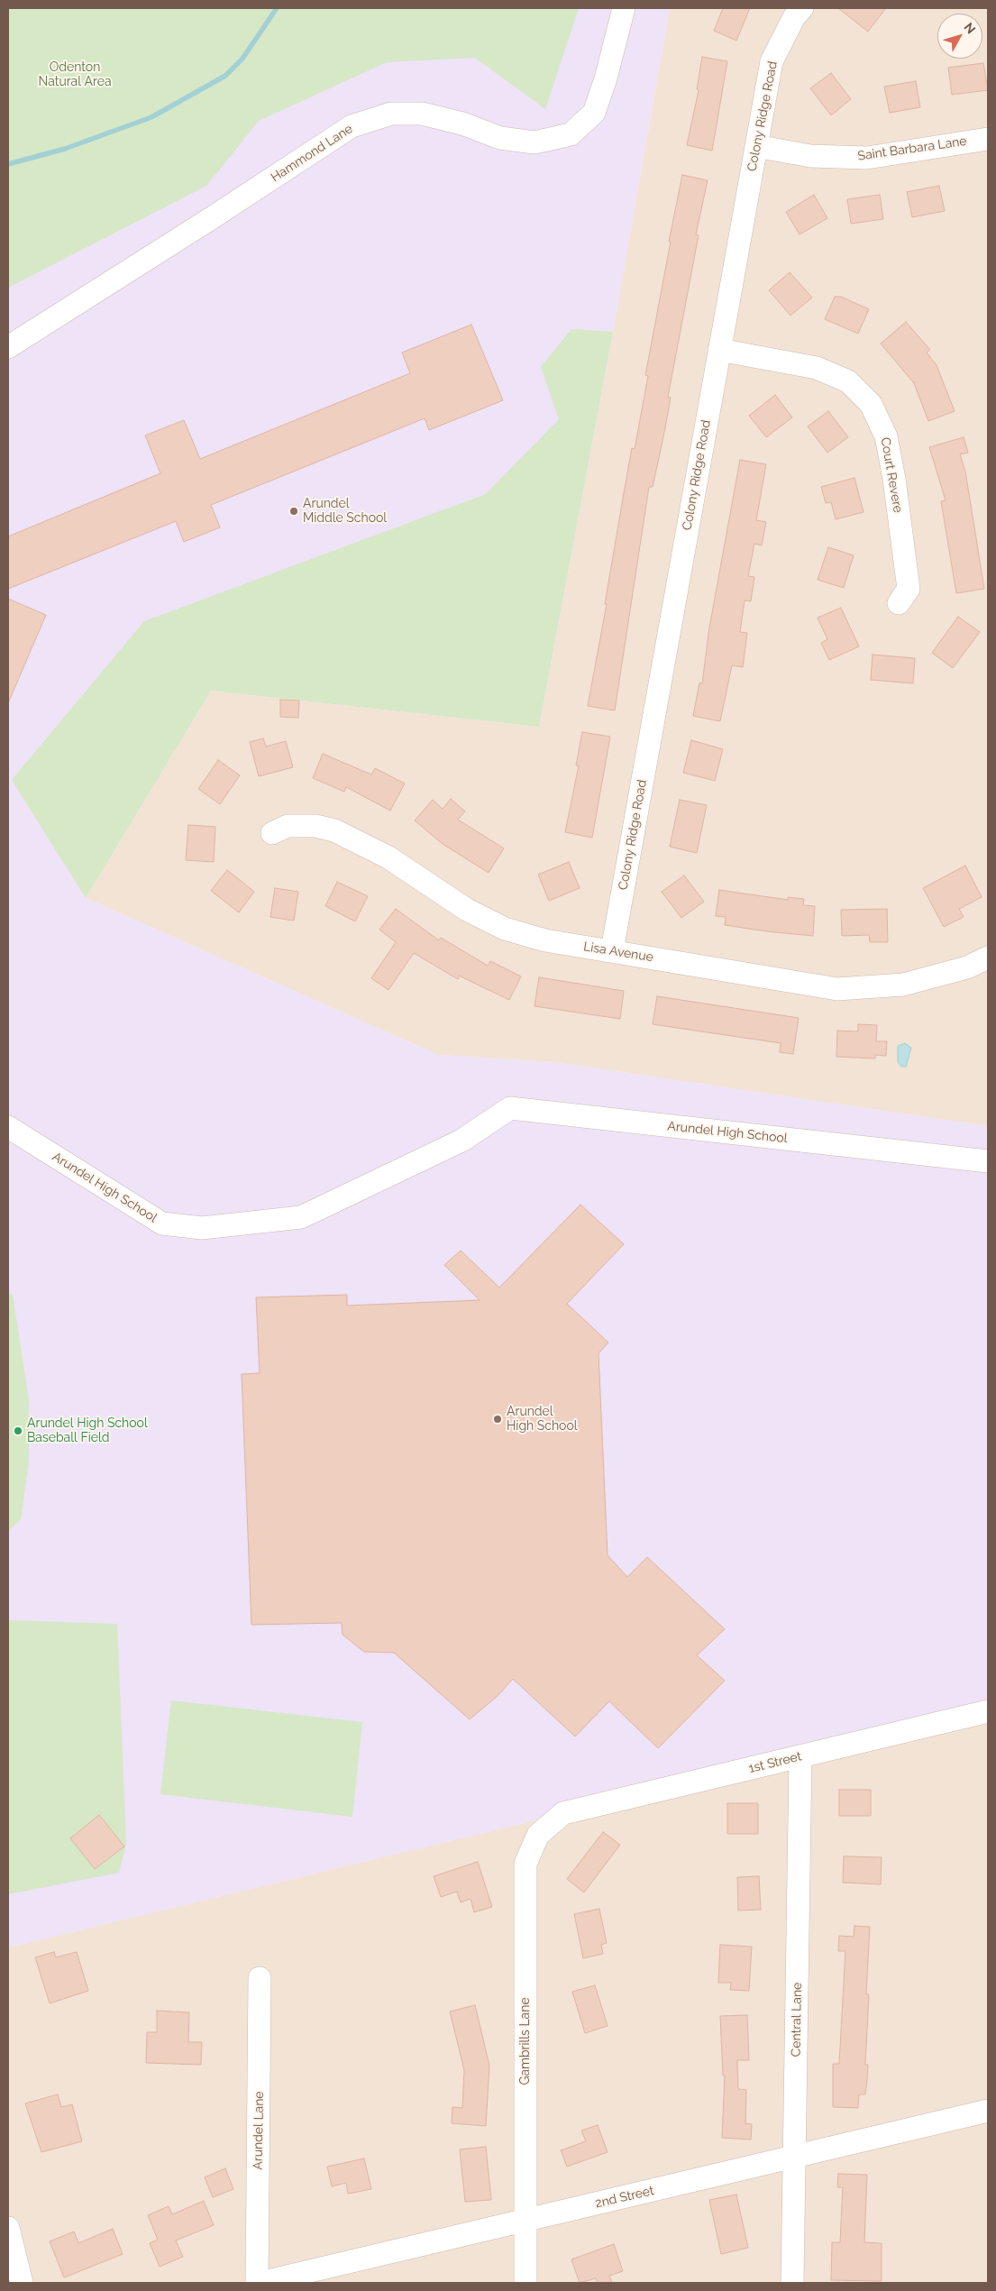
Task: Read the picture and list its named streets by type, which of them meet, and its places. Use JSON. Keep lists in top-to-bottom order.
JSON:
{
  "streets": {
    "street": [
      "Colony Ridge Road",
      "Saint Barbara Lane",
      "Hammond Lane",
      "Court Revere",
      "Lisa Avenue",
      "Arundel High School",
      "1st Street",
      "Central Lane",
      "Gambrills Lane",
      "Arundel Lane",
      "2nd Street"
    ]
  },
  "crossings": [
    ["Colony Ridge Road", "Saint Barbara Lane"],
    ["Colony Ridge Road", "Court Revere"],
    ["Colony Ridge Road", "Lisa Avenue"],
    ["1st Street", "Central Lane"],
    ["1st Street", "Gambrills Lane"],
    ["Central Lane", "2nd Street"],
    ["Gambrills Lane", "2nd Street"]
  ],
  "parks": ["Odenton Natural Area"],
  "places": ["Arundel Middle School", "Arundel High School", "Arundel High School Baseball Field"],
  "north": "top right"
}
